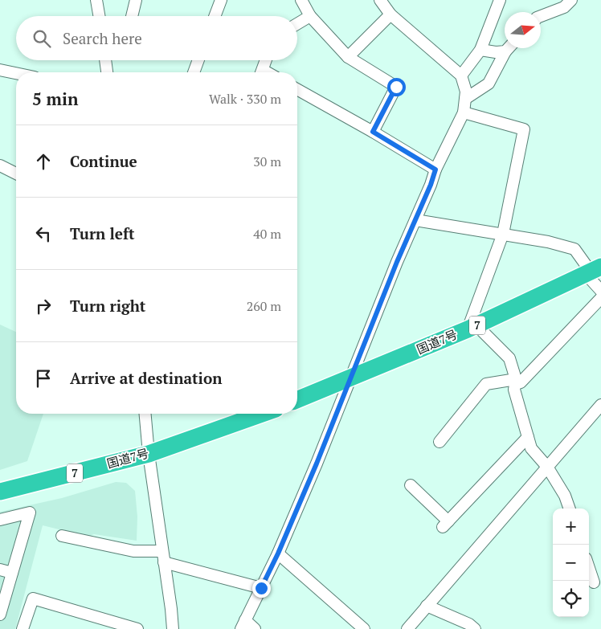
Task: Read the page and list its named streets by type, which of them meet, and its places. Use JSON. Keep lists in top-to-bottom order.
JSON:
{
  "streets": {
    "highway": ["7", "国道7号"]
  },
  "north": "right",
  "page": {
    "search": "Search here",
    "heading": ["5 min", "Walk · 330 m"],
    "list": [
      ["Continue", "30 m"],
      ["Turn left", "40 m"],
      ["Turn right", "260 m"],
      "Arrive at destination"
    ],
    "map_buttons": ["+", "−"]
  }
}
